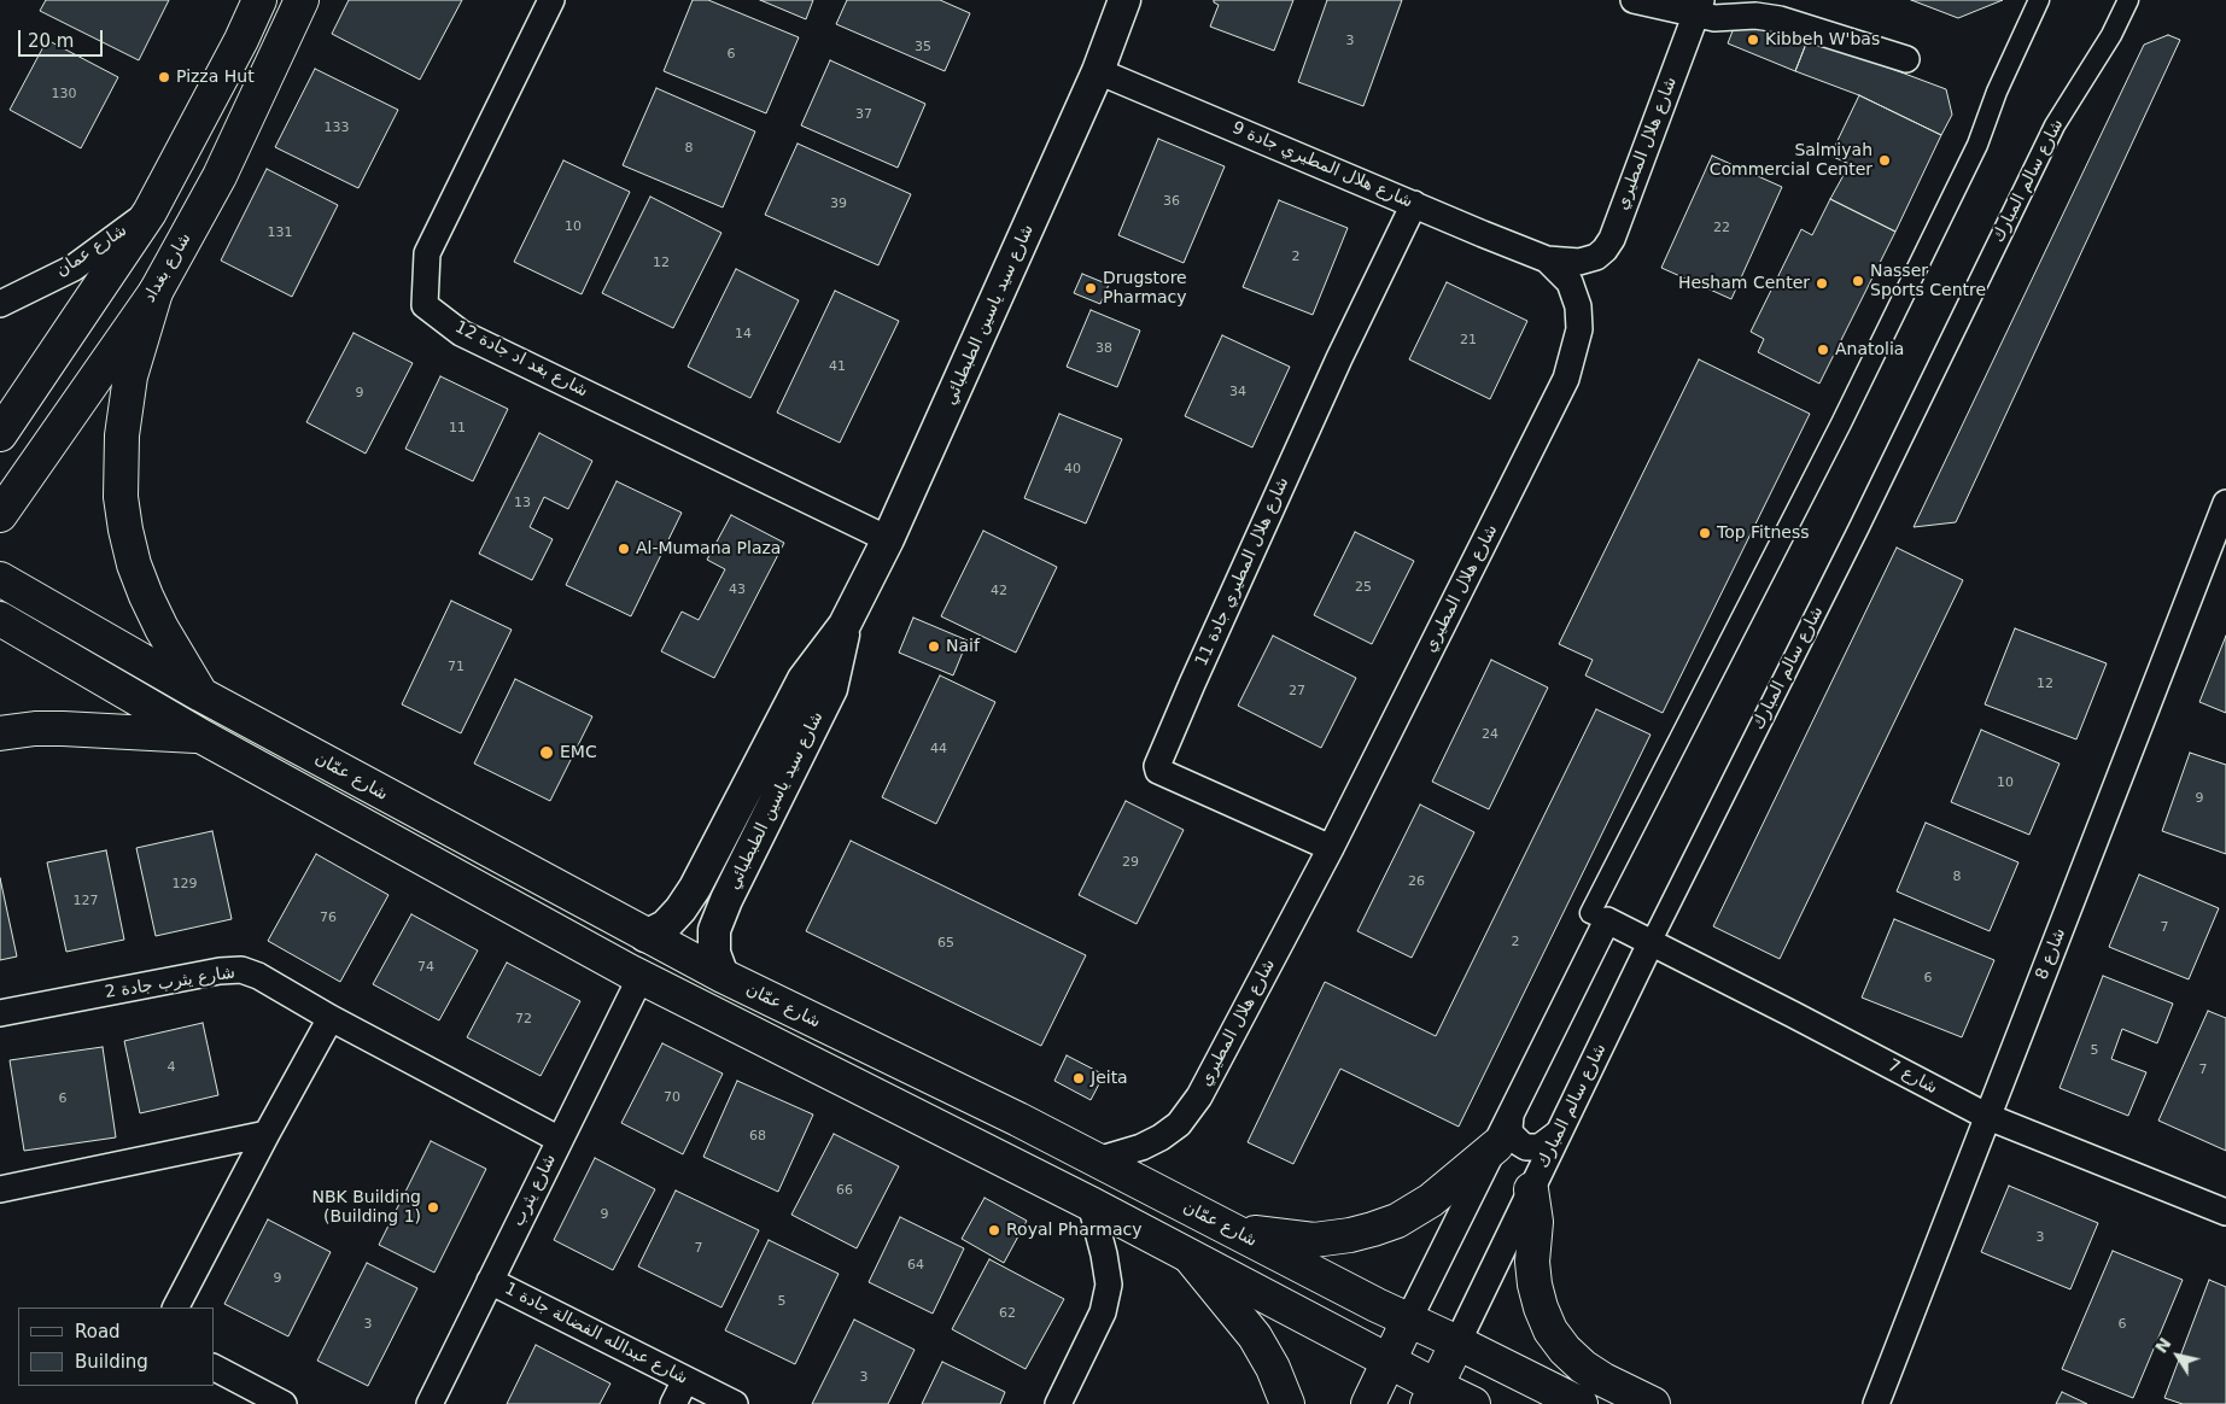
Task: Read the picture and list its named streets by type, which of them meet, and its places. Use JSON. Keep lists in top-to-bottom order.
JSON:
{
  "streets": {
    "main road": ["شارع بغداد", "شارع عمّان"],
    "street": [
      "شارع هلال المطيري",
      "شارع هلال المطيري جادة 9",
      "شارع سالم المبارك",
      "شارع عمان",
      "شارع سيد ياسين الطبطبائي",
      "شارع بغد اد جادة 12",
      "شارع هلال المطيري جادة 11",
      "شارع 8",
      "شارع يثرب جادة 2",
      "شارع 7",
      "شارع يثرب",
      "شارع عبدالله الفضالة جادة 1"
    ]
  },
  "crossings": [
    ["شارع هلال المطيري", "شارع هلال المطيري جادة 9"],
    ["شارع هلال المطيري", "شارع هلال المطيري جادة 11"],
    ["شارع هلال المطيري", "شارع عمّان"],
    ["شارع هلال المطيري جادة 9", "شارع سيد ياسين الطبطبائي"],
    ["شارع هلال المطيري جادة 9", "شارع هلال المطيري جادة 11"],
    ["شارع سالم المبارك", "شارع عمّان"],
    ["شارع سالم المبارك", "شارع 7"],
    ["شارع سيد ياسين الطبطبائي", "شارع بغد اد جادة 12"],
    ["شارع سيد ياسين الطبطبائي", "شارع عمّان"],
    ["شارع 8", "شارع 7"],
    ["شارع يثرب جادة 2", "شارع يثرب"],
    ["شارع يثرب", "شارع عبدالله الفضالة جادة 1"]
  ],
  "places": [
    "Kibbeh W'bas",
    "Pizza Hut",
    "Salmiyah Commercial Center",
    "Nasser Sports Centre",
    "Hesham Center",
    "Drugstore Pharmacy",
    "Anatolia",
    "Top Fitness",
    "Al-Mumana Plaza",
    "Naif",
    "EMC",
    "Jeita",
    "NBK Building (Building 1)",
    "Royal Pharmacy"
  ],
  "house_numbers": [
    "3",
    "35",
    "6",
    "130",
    "37",
    "133",
    "8",
    "36",
    "39",
    "10",
    "22",
    "131",
    "2",
    "12",
    "14",
    "21",
    "38",
    "41",
    "34",
    "9",
    "11",
    "40",
    "13",
    "25",
    "43",
    "42",
    "71",
    "12",
    "27",
    "24",
    "44",
    "10",
    "9",
    "29",
    "8",
    "26",
    "129",
    "127",
    "76",
    "7",
    "2",
    "65",
    "74",
    "6",
    "72",
    "5",
    "4",
    "7",
    "70",
    "6",
    "68",
    "66",
    "9",
    "3",
    "7",
    "64",
    "9",
    "5",
    "62",
    "3",
    "6",
    "3"
  ],
  "legend": ["Road", "Building"],
  "scale_bar": "20 m",
  "north": "top left"
}
